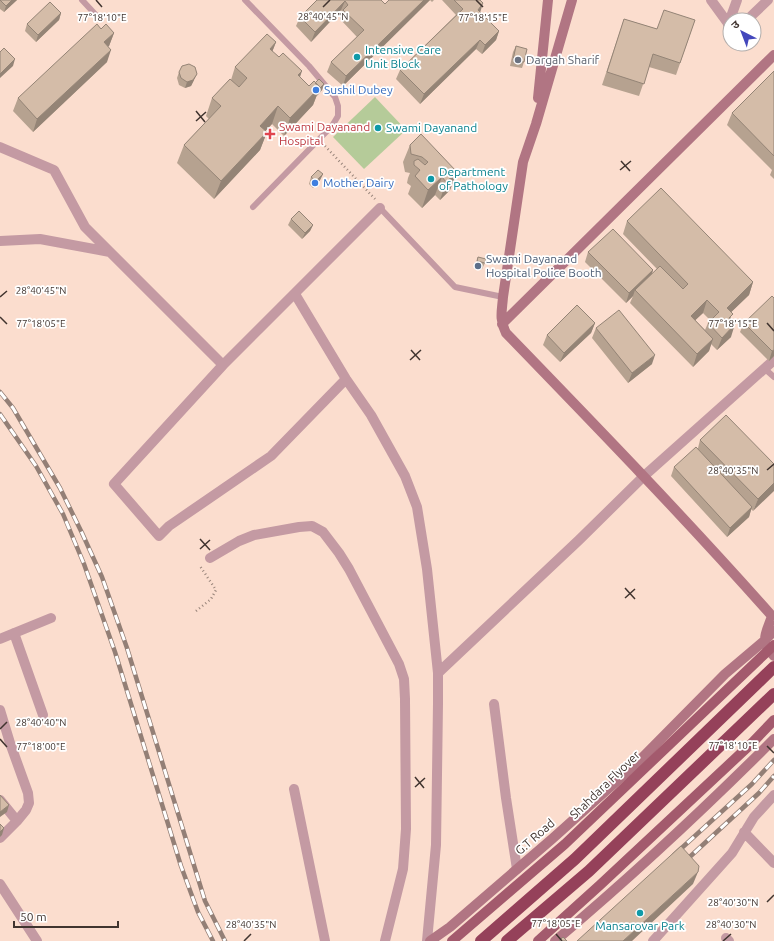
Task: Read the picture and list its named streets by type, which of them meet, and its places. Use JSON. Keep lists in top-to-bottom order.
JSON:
{
  "streets": {
    "main road": ["Shahdara Flyover", "G.T Road"]
  },
  "crossings": [
    ["Shahdara Flyover", "G.T Road"]
  ],
  "places": {
    "other": [
      "Intensive Care Unit Block",
      "Dargah Sharif",
      "Sushil Dubey",
      "Swami Dayanand",
      "Department of Pathology",
      "Mother Dairy",
      "Swami Dayanand Hospital Police Booth",
      "Mansarovar Park"
    ],
    "health": ["Swami Dayanand Hospital"]
  },
  "scale_bar": "50 m",
  "north": "top left",
  "coordinates": [
    "28°40'45\"N",
    "77°18'10\"E",
    "77°18'15\"E",
    "77°18'05\"E",
    "28°40'35\"N",
    "28°40'40\"N",
    "77°18'00\"E",
    "28°40'30\"N"
  ]
}
